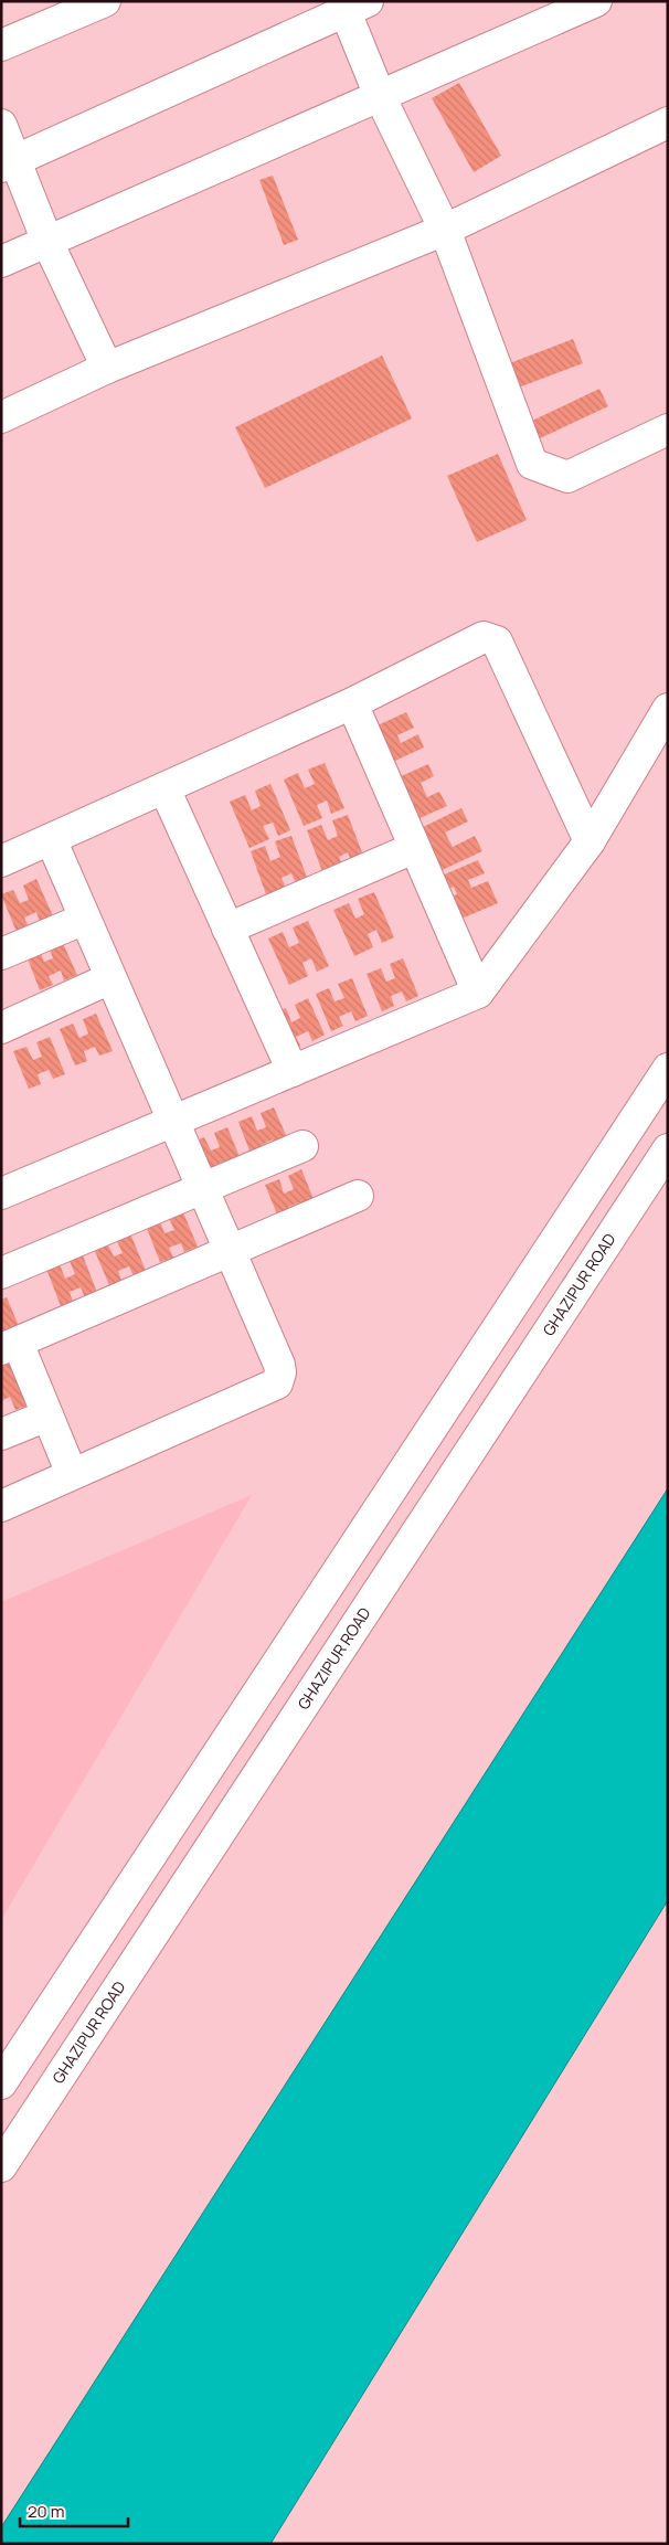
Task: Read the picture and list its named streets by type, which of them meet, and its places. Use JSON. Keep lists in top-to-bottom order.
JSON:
{
  "streets": {
    "street": ["GHAZIPUR ROAD"]
  },
  "scale_bar": "20 m"
}
